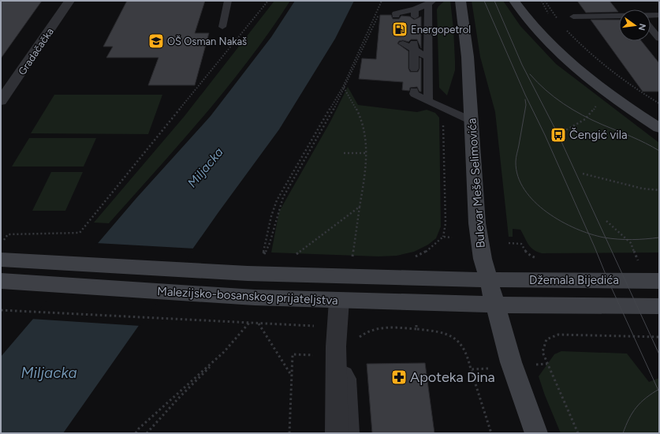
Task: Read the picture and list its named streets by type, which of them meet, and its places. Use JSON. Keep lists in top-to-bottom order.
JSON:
{
  "streets": {
    "street": [
      "Gradačačka",
      "Bulevar Meše Selimovića",
      "Džemala Bijedića",
      "Malezijsko-bosanskog prijateljstva"
    ]
  },
  "crossings": [
    ["Bulevar Meše Selimovića", "Džemala Bijedića"],
    ["Bulevar Meše Selimovića", "Malezijsko-bosanskog prijateljstva"],
    ["Džemala Bijedića", "Malezijsko-bosanskog prijateljstva"]
  ],
  "water": ["Miljacka"],
  "places": {
    "fuel station": ["Energopetrol"],
    "school or university": ["OŠ Osman Nakaš"],
    "bus stop": ["Čengić vila"],
    "pharmacy": ["Apoteka Dina"]
  },
  "north": "right"
}
